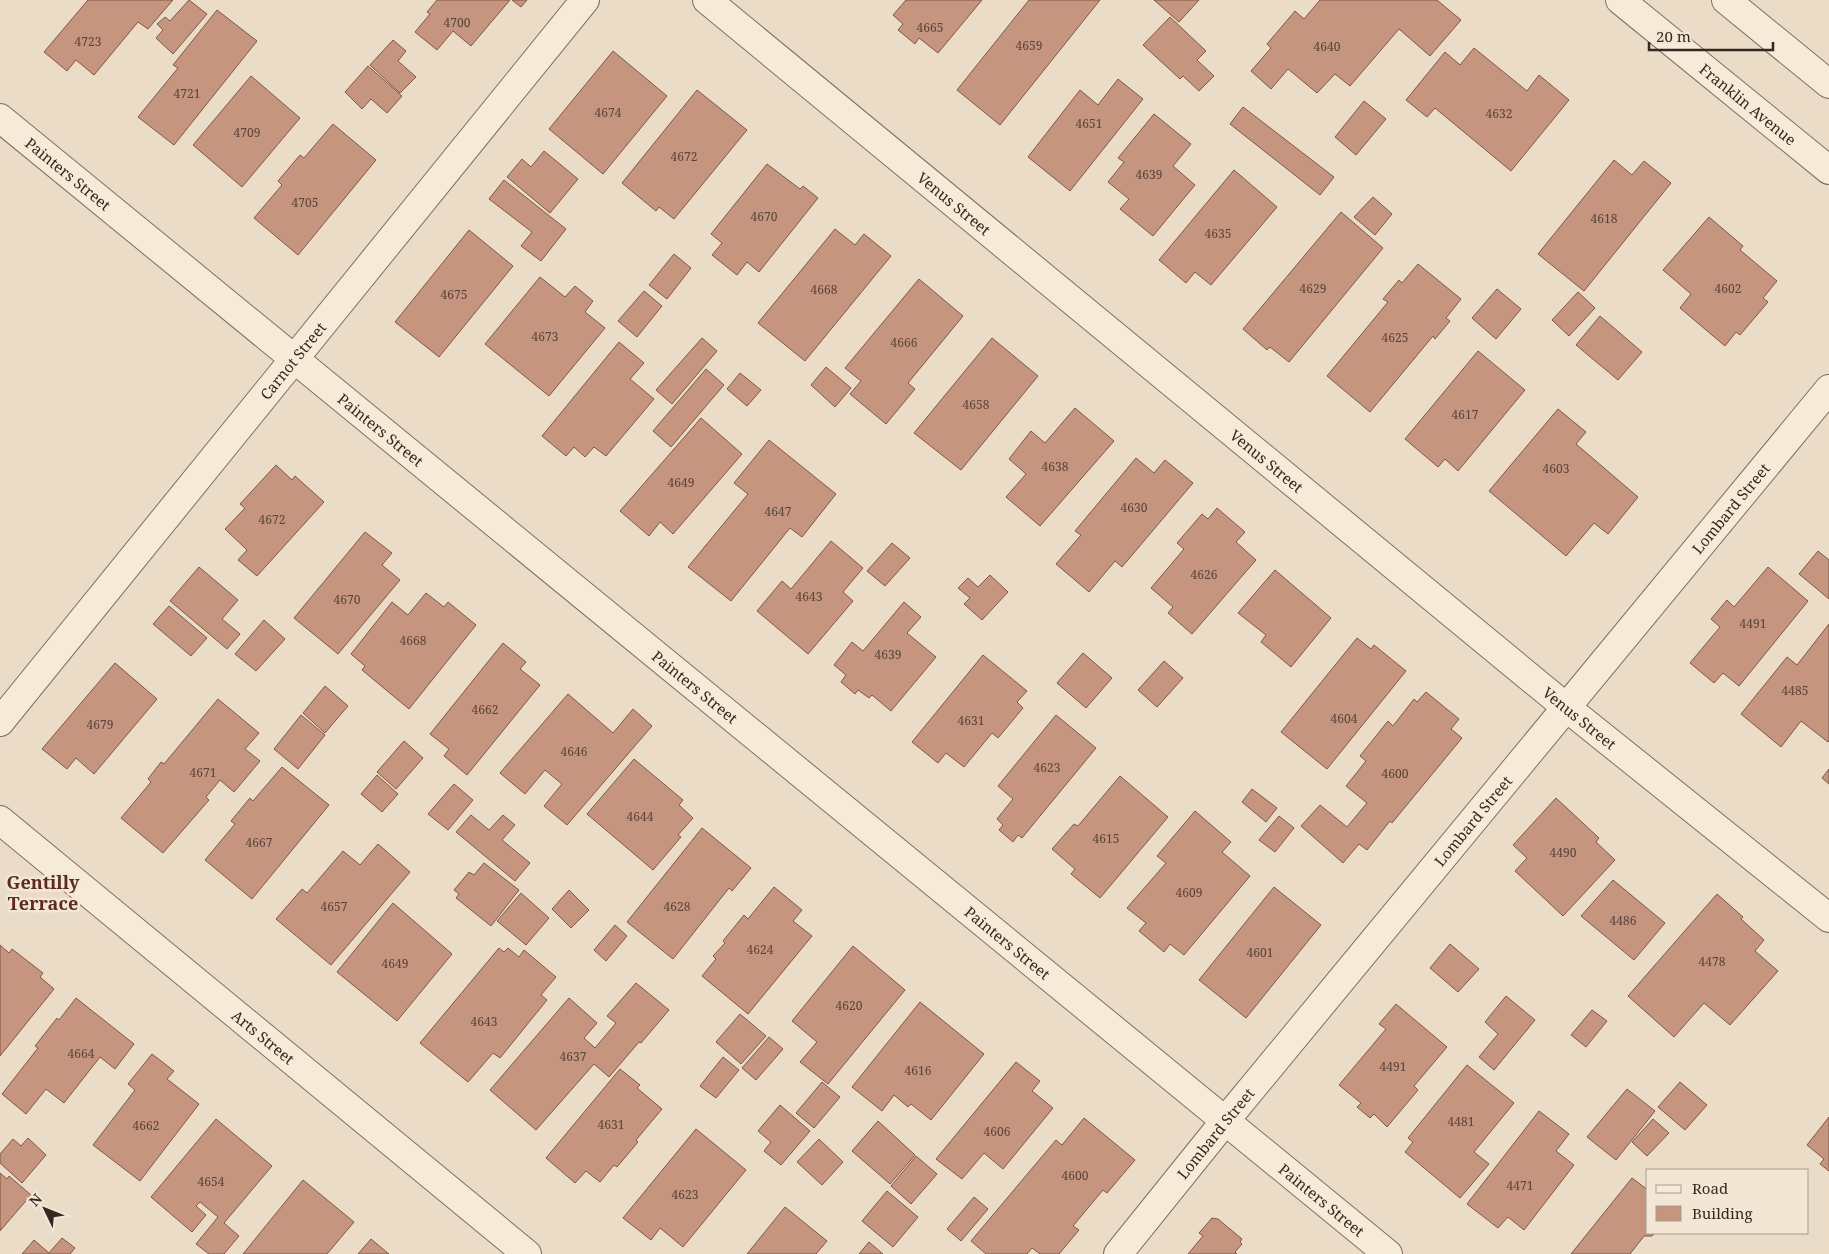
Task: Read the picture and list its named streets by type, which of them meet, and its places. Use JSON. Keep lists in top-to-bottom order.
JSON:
{
  "streets": {
    "street": [
      "Franklin Avenue",
      "Painters Street",
      "Venus Street",
      "Carnot Street",
      "Lombard Street",
      "Arts Street"
    ]
  },
  "crossings": [
    ["Painters Street", "Carnot Street"],
    ["Painters Street", "Lombard Street"],
    ["Venus Street", "Lombard Street"]
  ],
  "districts": ["Gentilly Terrace"],
  "house_numbers": [
    "4700",
    "4665",
    "4723",
    "4659",
    "4640",
    "4721",
    "4674",
    "4632",
    "4651",
    "4709",
    "4672",
    "4639",
    "4705",
    "4670",
    "4618",
    "4635",
    "4629",
    "4602",
    "4668",
    "4675",
    "4673",
    "4625",
    "4666",
    "4658",
    "4617",
    "4638",
    "4603",
    "4649",
    "4630",
    "4647",
    "4672",
    "4626",
    "4643",
    "4670",
    "4491",
    "4668",
    "4639",
    "4485",
    "4662",
    "4604",
    "4631",
    "4679",
    "4646",
    "4623",
    "4671",
    "4600",
    "4644",
    "4615",
    "4667",
    "4490",
    "4609",
    "4657",
    "4628",
    "4486",
    "4624",
    "4601",
    "4478",
    "4649",
    "4620",
    "4643",
    "4664",
    "4637",
    "4491",
    "4616",
    "4481",
    "4631",
    "4662",
    "4606",
    "4600",
    "4654",
    "4471",
    "4623"
  ],
  "legend": ["Road", "Building"],
  "scale_bar": "20 m",
  "north": "top left"
}
